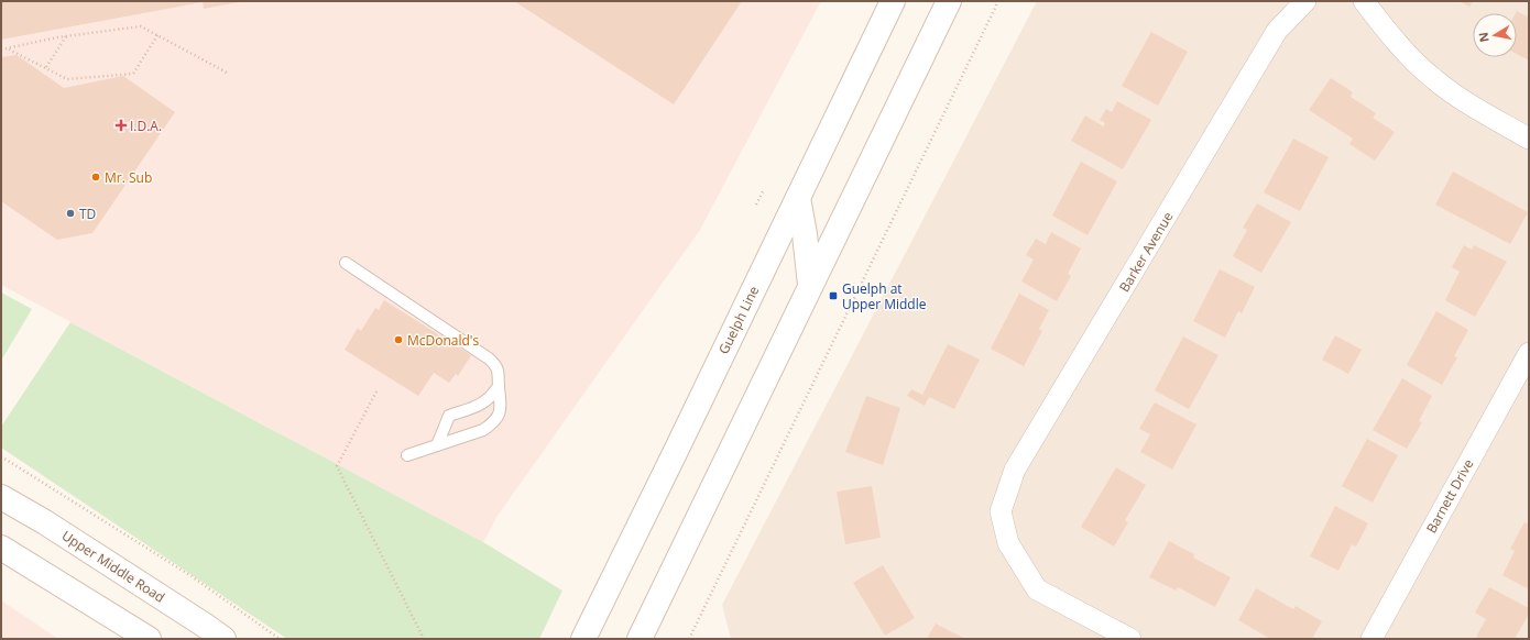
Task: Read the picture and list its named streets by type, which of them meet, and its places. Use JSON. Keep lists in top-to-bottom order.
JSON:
{
  "streets": {
    "main road": ["Guelph Line", "Upper Middle Road"],
    "street": ["Barker Avenue", "Barnett Drive"]
  },
  "places": {
    "health": ["I.D.A."],
    "other": ["Mr. Sub", "TD", "McDonald's"],
    "transit": ["Guelph at Upper Middle"]
  },
  "north": "left"
}
